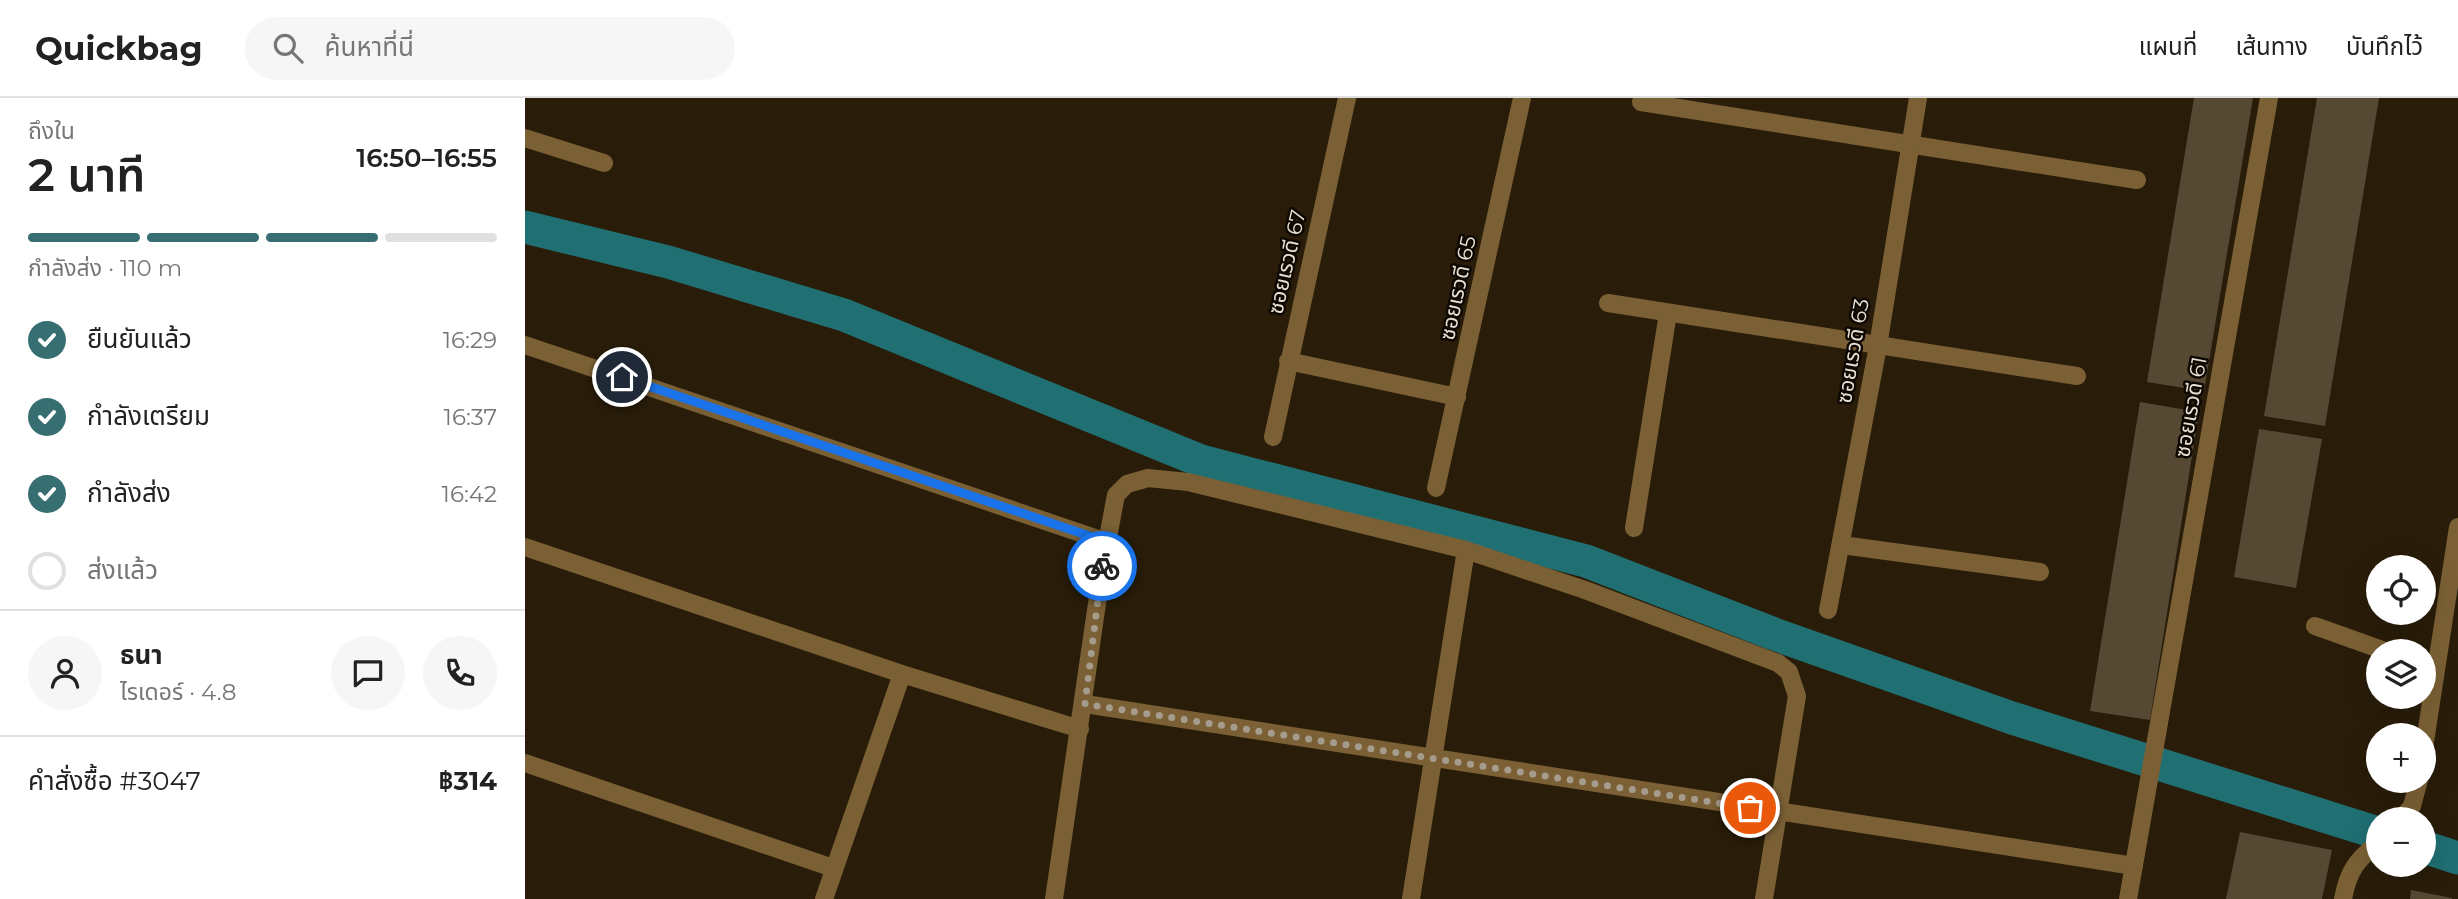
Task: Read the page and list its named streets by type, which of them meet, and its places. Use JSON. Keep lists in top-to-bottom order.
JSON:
{
  "streets": {
    "street": [
      "ซอยเรวดี 67",
      "ซอยเรวดี 65",
      "ซอยเรวดี 63",
      "ซอยเรวดี 61"
    ]
  },
  "page": {
    "header": "Quickbag",
    "search": "ค้นหาที่นี่",
    "nav": ["แผนที่", "เส้นทาง", "บันทึกไว้"],
    "heading": ["2 นาที", "ถึงใน", "16:50–16:55"],
    "panel": [
      "ธนา",
      "ไรเดอร์ · 4.8",
      "คำสั่งซื้อ #3047",
      "฿314"
    ],
    "bar": "กำลังส่ง · 110 m",
    "list": [
      ["ยืนยันแล้ว", "16:29"],
      ["กำลังเตรียม", "16:37"],
      ["กำลังส่ง", "16:42"],
      "ส่งแล้ว"
    ],
    "map_buttons": ["+", "−"]
  }
}
